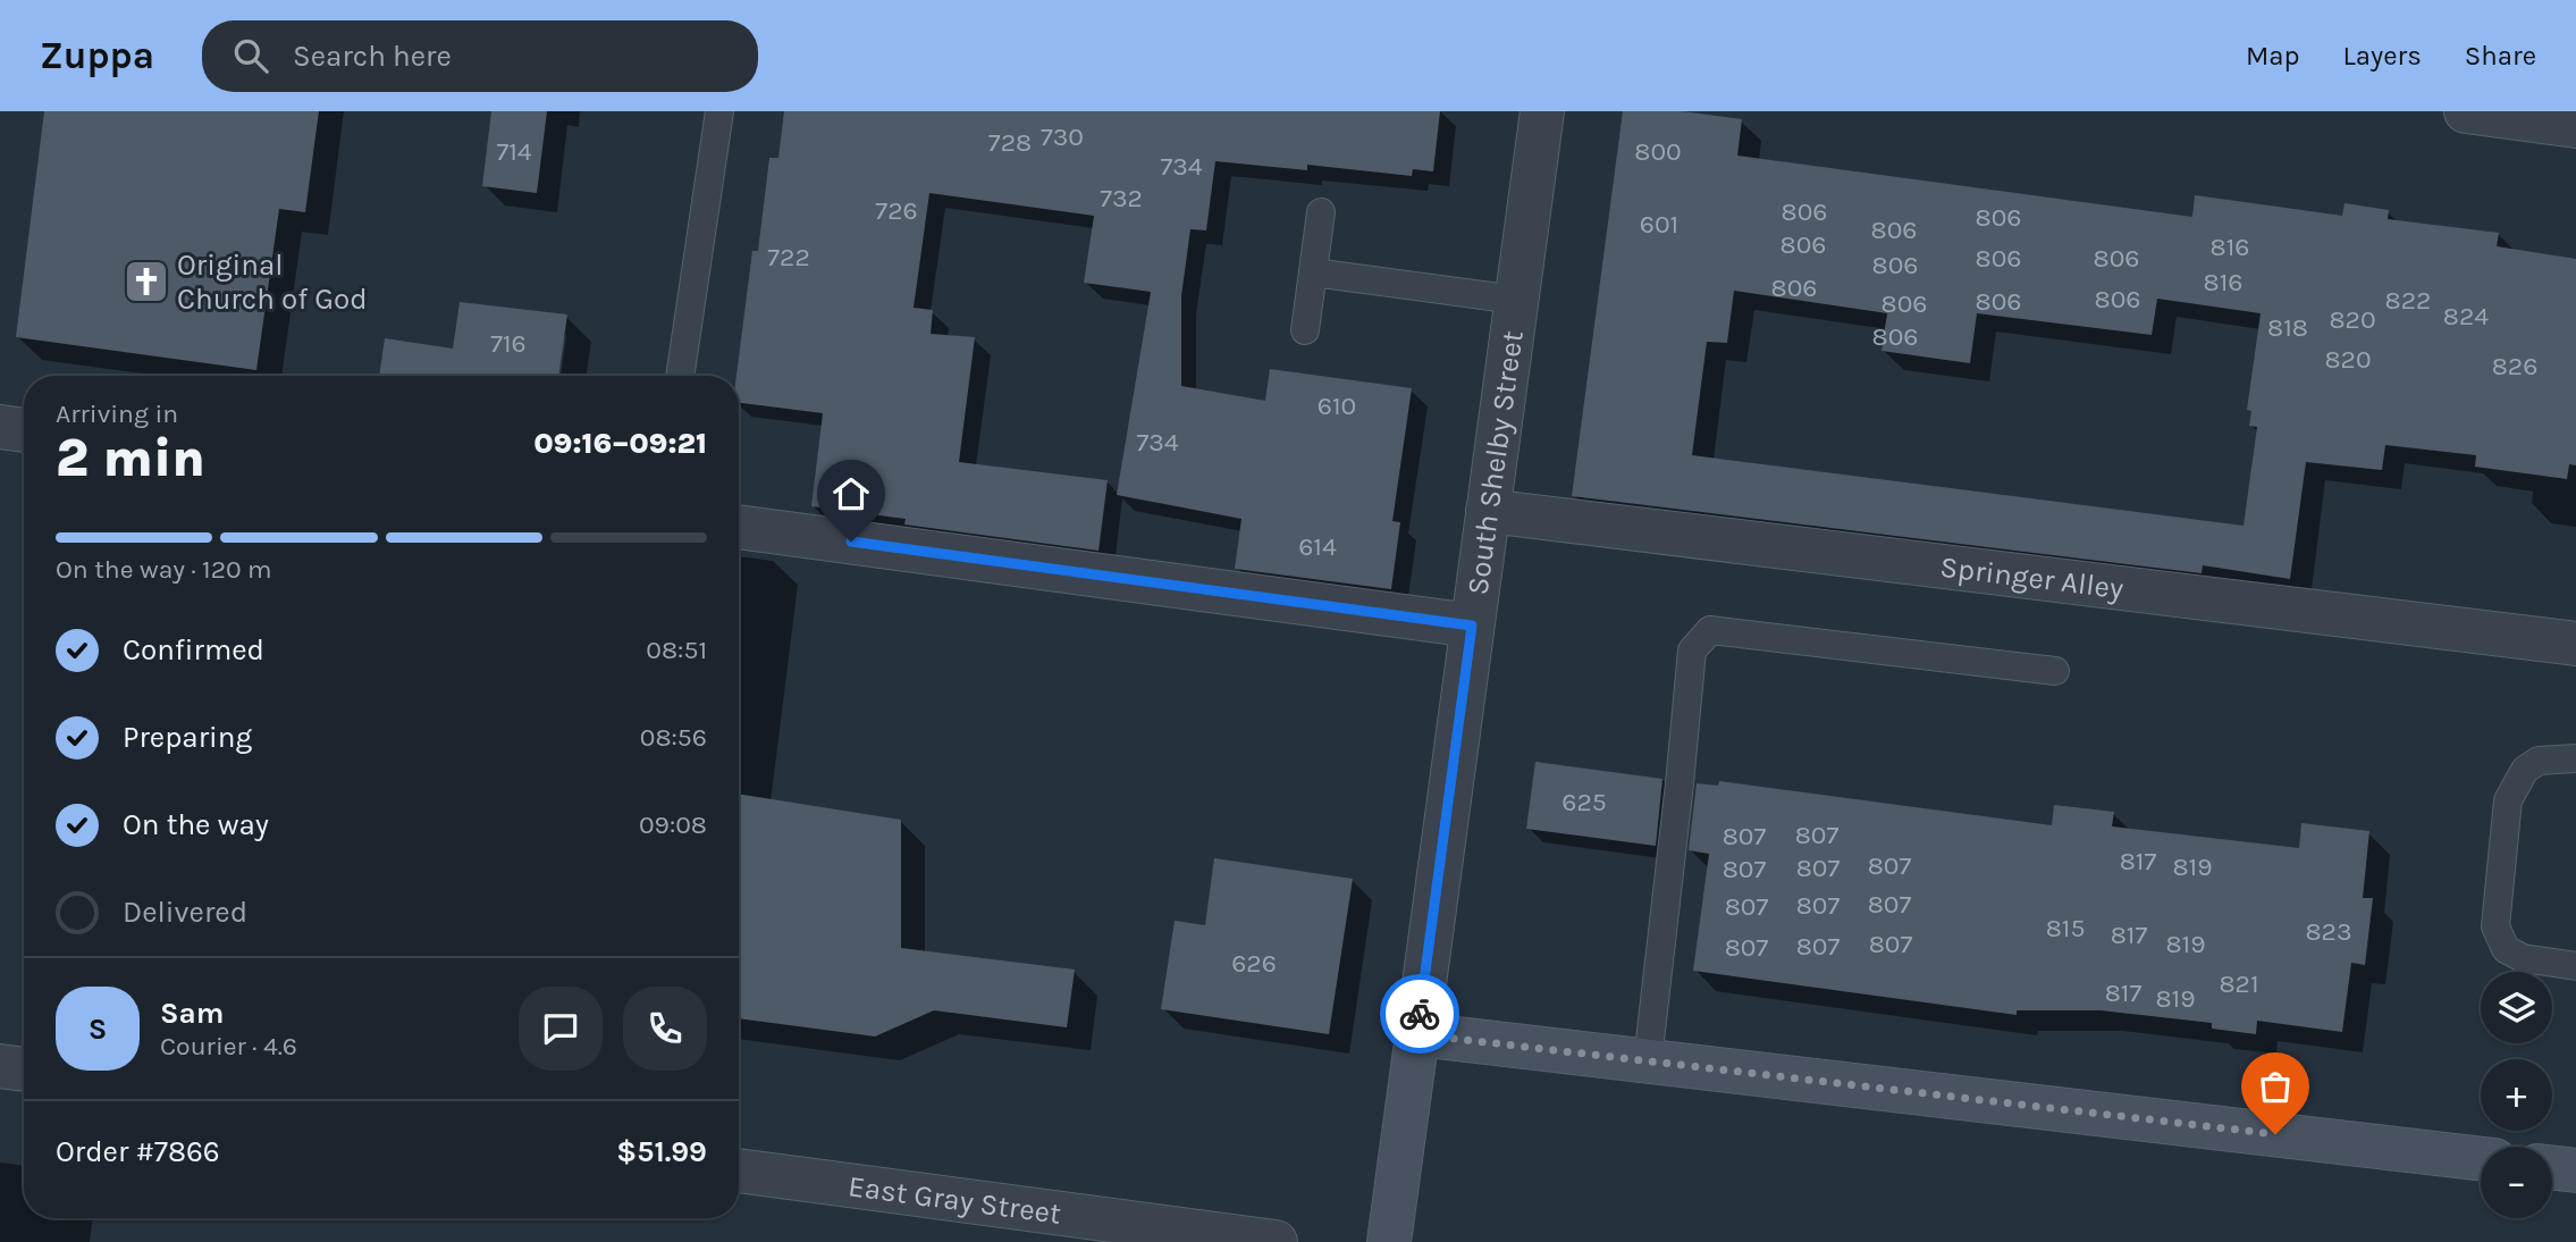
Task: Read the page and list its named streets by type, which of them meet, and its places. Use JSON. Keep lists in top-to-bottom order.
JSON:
{
  "streets": {
    "main road": ["South Shelby Street"],
    "street": ["Springer Alley", "East Gray Street"]
  },
  "crossings": [
    ["South Shelby Street", "Springer Alley"]
  ],
  "places": {
    "church": ["Original Church of God"]
  },
  "house_numbers": [
    "730",
    "728",
    "714",
    "800",
    "734",
    "732",
    "726",
    "806",
    "806",
    "601",
    "806",
    "806",
    "816",
    "722",
    "806",
    "806",
    "806",
    "816",
    "806",
    "806",
    "822",
    "806",
    "806",
    "824",
    "820",
    "818",
    "806",
    "716",
    "820",
    "826",
    "610",
    "734",
    "614",
    "625",
    "807",
    "807",
    "817",
    "807",
    "819",
    "807",
    "807",
    "807",
    "807",
    "807",
    "815",
    "823",
    "817",
    "807",
    "819",
    "807",
    "807",
    "626",
    "821",
    "817",
    "819"
  ],
  "page": {
    "header": "Zuppa",
    "search": "Search here",
    "nav": ["Map", "Layers", "Share"],
    "heading": ["2 min", "Arriving in", "09:16–09:21"],
    "panel": [
      "Sam",
      "Courier · 4.6",
      "Order #7866",
      "$51.99"
    ],
    "bar": "On the way · 120 m",
    "list": [
      ["Confirmed", "08:51"],
      ["Preparing", "08:56"],
      ["On the way", "09:08"],
      "Delivered"
    ],
    "map_buttons": ["+", "−"],
    "round": "S"
  }
}
